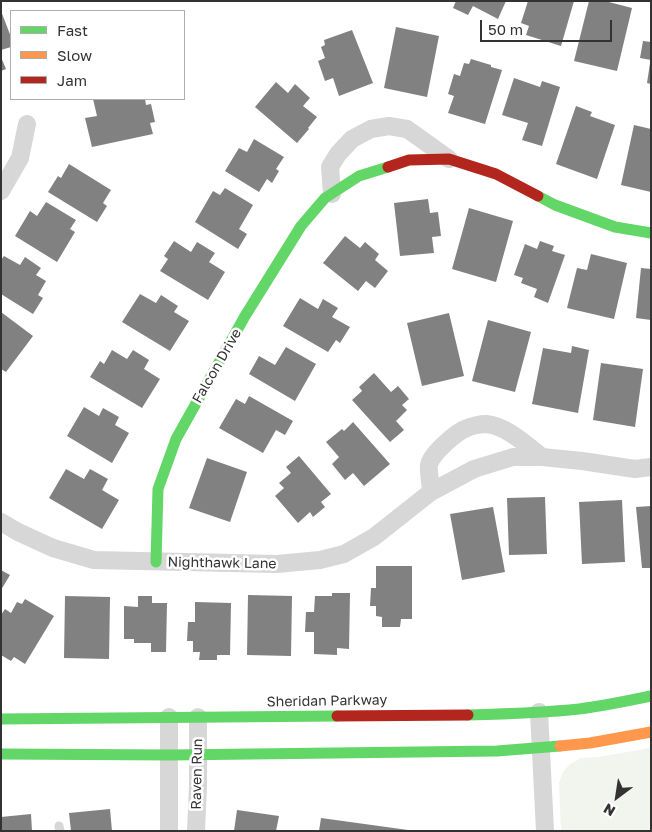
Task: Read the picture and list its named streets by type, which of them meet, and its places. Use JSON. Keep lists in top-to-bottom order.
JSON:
{
  "streets": {
    "main road": ["Falcon Drive", "Sheridan Parkway"],
    "street": ["Nighthawk Lane", "Raven Run"]
  },
  "crossings": [
    ["Falcon Drive", "Nighthawk Lane"],
    ["Sheridan Parkway", "Raven Run"]
  ],
  "legend": ["Fast", "Slow", "Jam"],
  "scale_bar": "50 m",
  "north": "bottom left"
}
